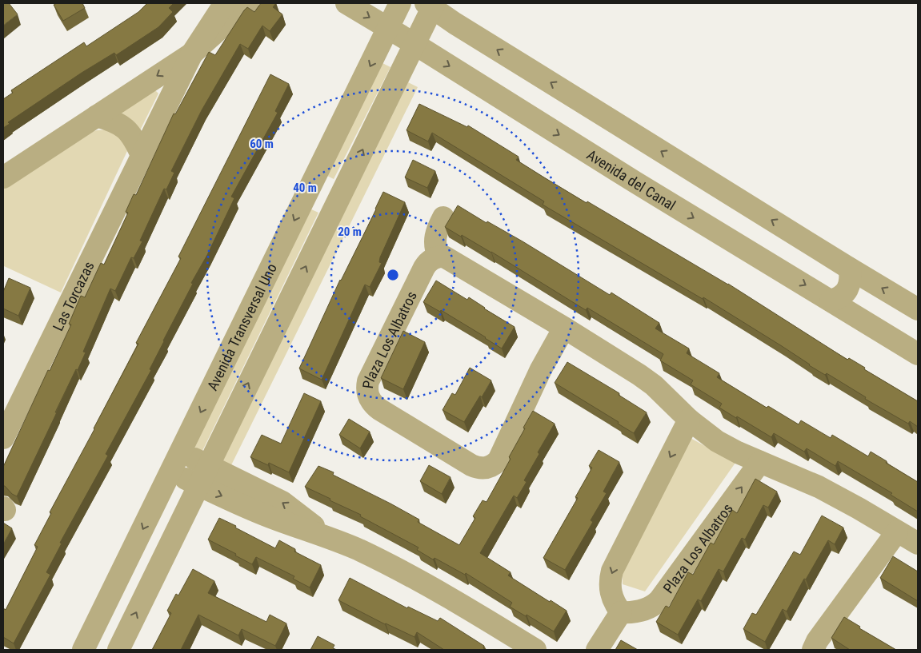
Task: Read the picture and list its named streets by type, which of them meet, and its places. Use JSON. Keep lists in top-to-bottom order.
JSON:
{
  "streets": {
    "street": [
      "Avenida del Canal",
      "Las Torcazas",
      "Avenida Transversal Uno",
      "Plaza Los Albatros"
    ]
  },
  "crossings": [
    ["Avenida del Canal", "Avenida Transversal Uno"]
  ],
  "rings": ["60 m", "40 m", "20 m"]
}
